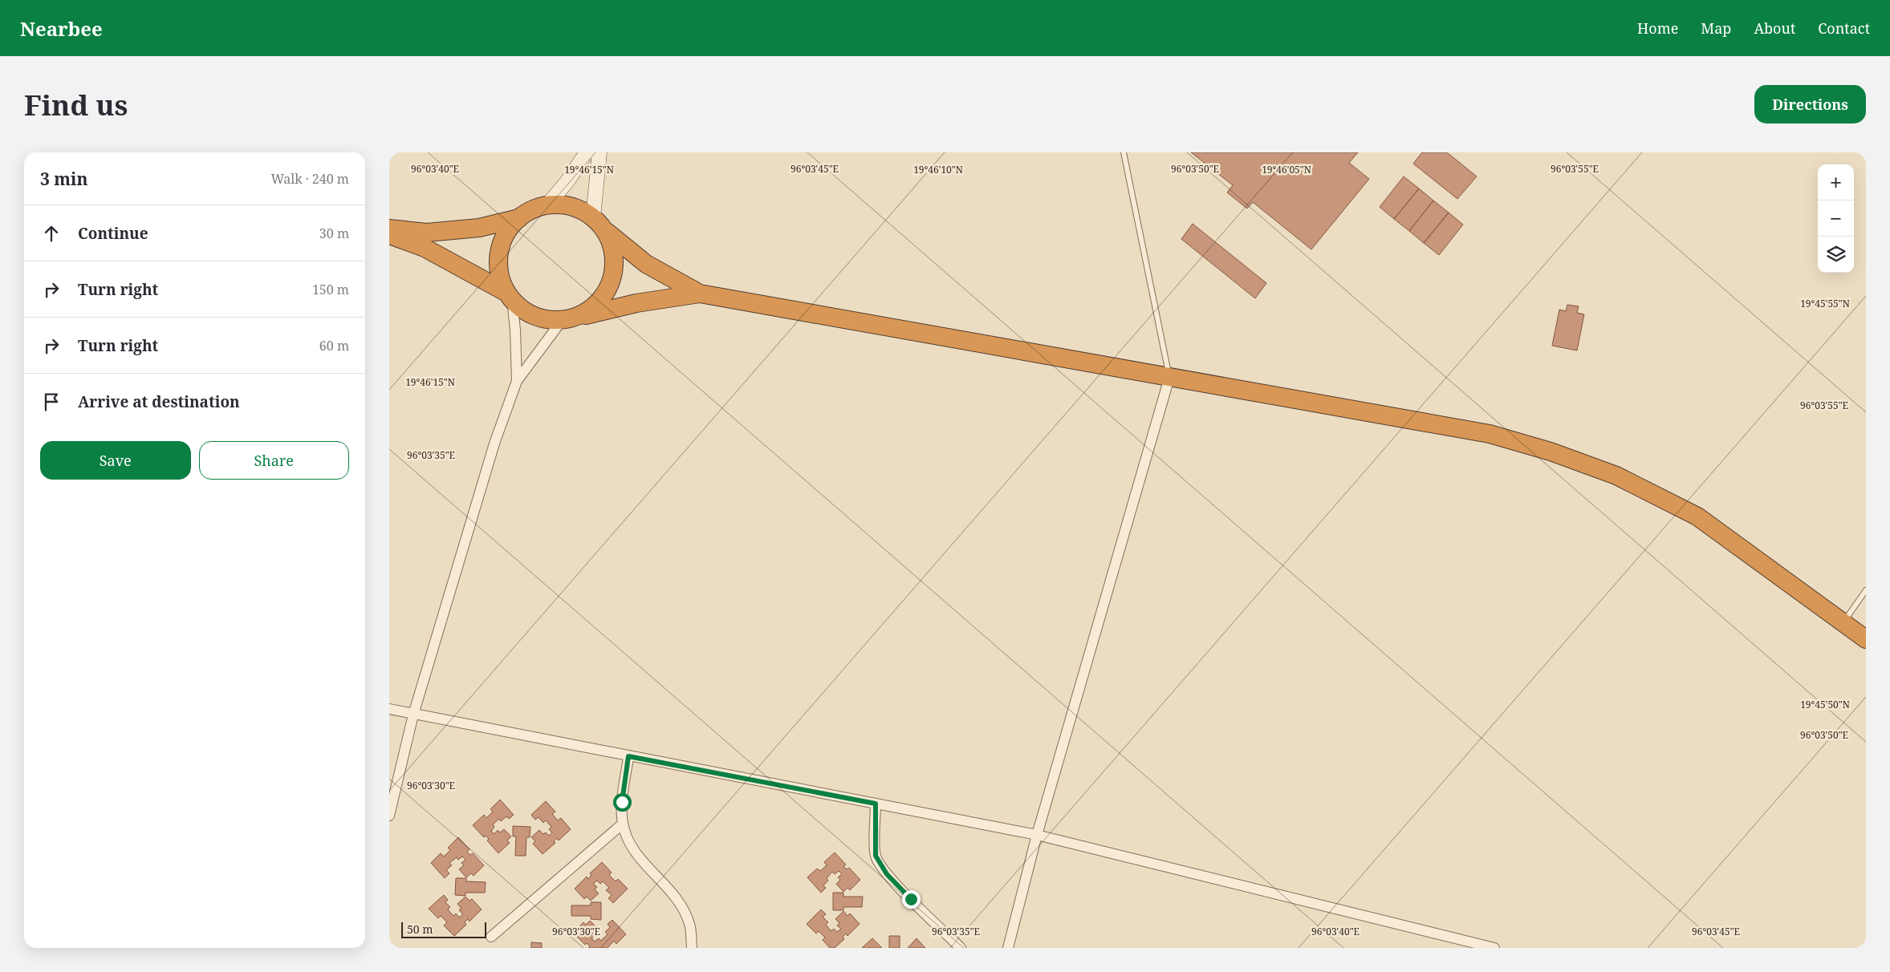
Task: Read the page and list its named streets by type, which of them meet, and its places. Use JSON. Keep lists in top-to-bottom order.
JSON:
{
  "scale_bar": "50 m",
  "page": {
    "header": "Nearbee",
    "nav": [
      "Home",
      "Map",
      "About",
      "Contact"
    ],
    "buttons": [
      "Directions",
      ["Save", "Share"]
    ],
    "title": "Find us",
    "heading": ["3 min", "Walk · 240 m"],
    "map_buttons": ["+", "−"],
    "list": [
      ["Continue", "30 m"],
      ["Turn right", "150 m"],
      ["Turn right", "60 m"],
      "Arrive at destination"
    ],
    "scale": "50 m"
  },
  "coordinates": [
    "96°03'45\"E",
    "96°03'55\"E",
    "96°03'40\"E",
    "96°03'50\"E",
    "19°46'15\"N",
    "19°46'10\"N",
    "19°46'05\"N",
    "19°45'55\"N",
    "96°03'35\"E",
    "19°45'50\"N",
    "96°03'30\"E"
  ]
}
